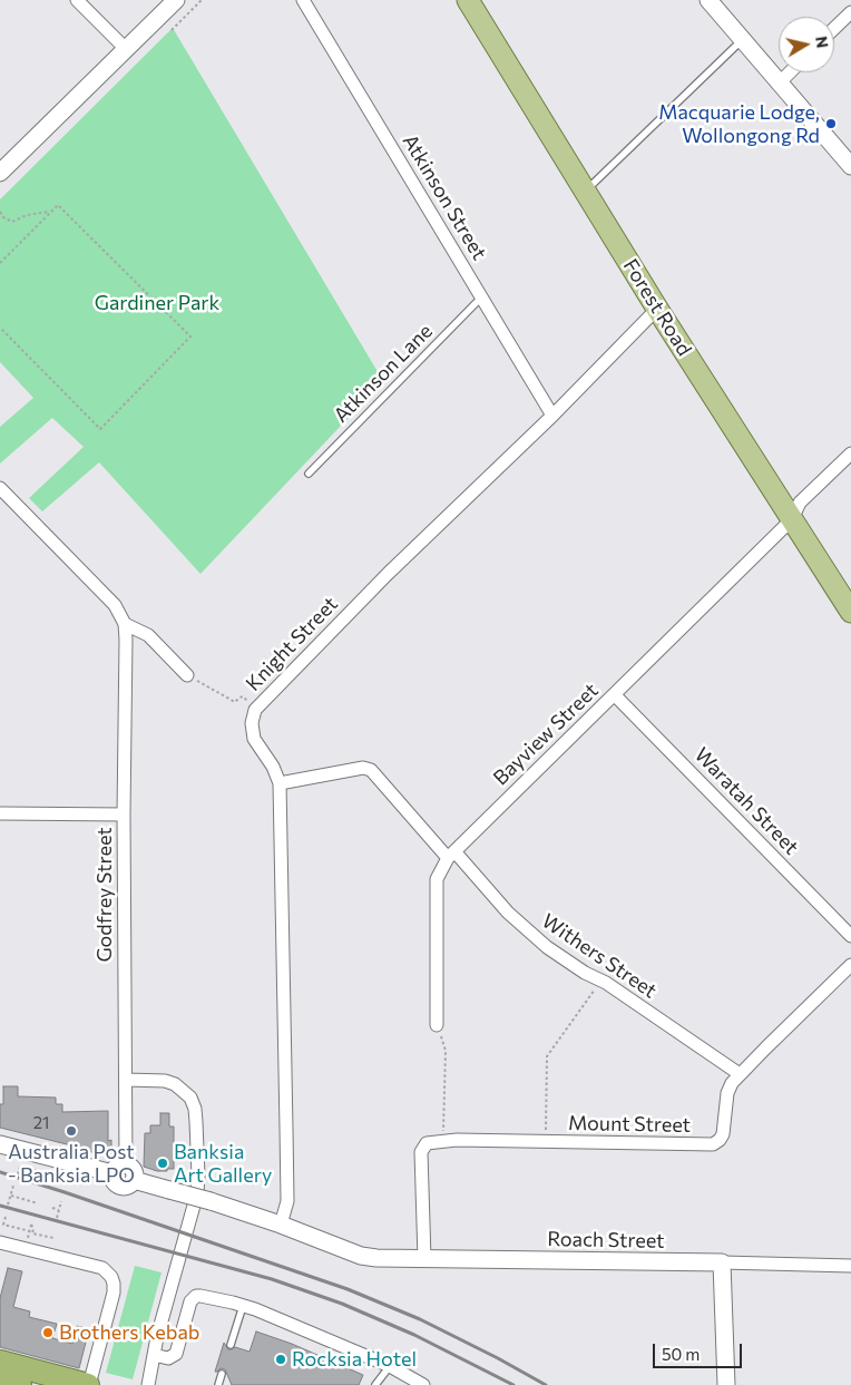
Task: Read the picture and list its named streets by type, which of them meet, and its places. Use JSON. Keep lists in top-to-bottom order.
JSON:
{
  "streets": {
    "main road": ["Forest Road"],
    "street": [
      "Atkinson Street",
      "Knight Street",
      "Bayview Street",
      "Waratah Street",
      "Godfrey Street",
      "Withers Street",
      "Mount Street",
      "Roach Street"
    ],
    "lane": ["Atkinson Lane"]
  },
  "crossings": [
    ["Atkinson Street", "Atkinson Lane"],
    ["Atkinson Street", "Knight Street"],
    ["Forest Road", "Knight Street"],
    ["Forest Road", "Bayview Street"],
    ["Knight Street", "Withers Street"],
    ["Knight Street", "Roach Street"],
    ["Bayview Street", "Waratah Street"],
    ["Bayview Street", "Withers Street"],
    ["Godfrey Street", "Roach Street"],
    ["Withers Street", "Mount Street"],
    ["Mount Street", "Roach Street"]
  ],
  "parks": ["Gardiner Park"],
  "places": [
    "Macquarie Lodge, Wollongong Rd",
    "Australia Post - Banksia LPO",
    "Banksia Art Gallery",
    "Brothers Kebab",
    "Rocksia Hotel"
  ],
  "house_numbers": ["21"],
  "scale_bar": "50 m",
  "north": "right"
}
